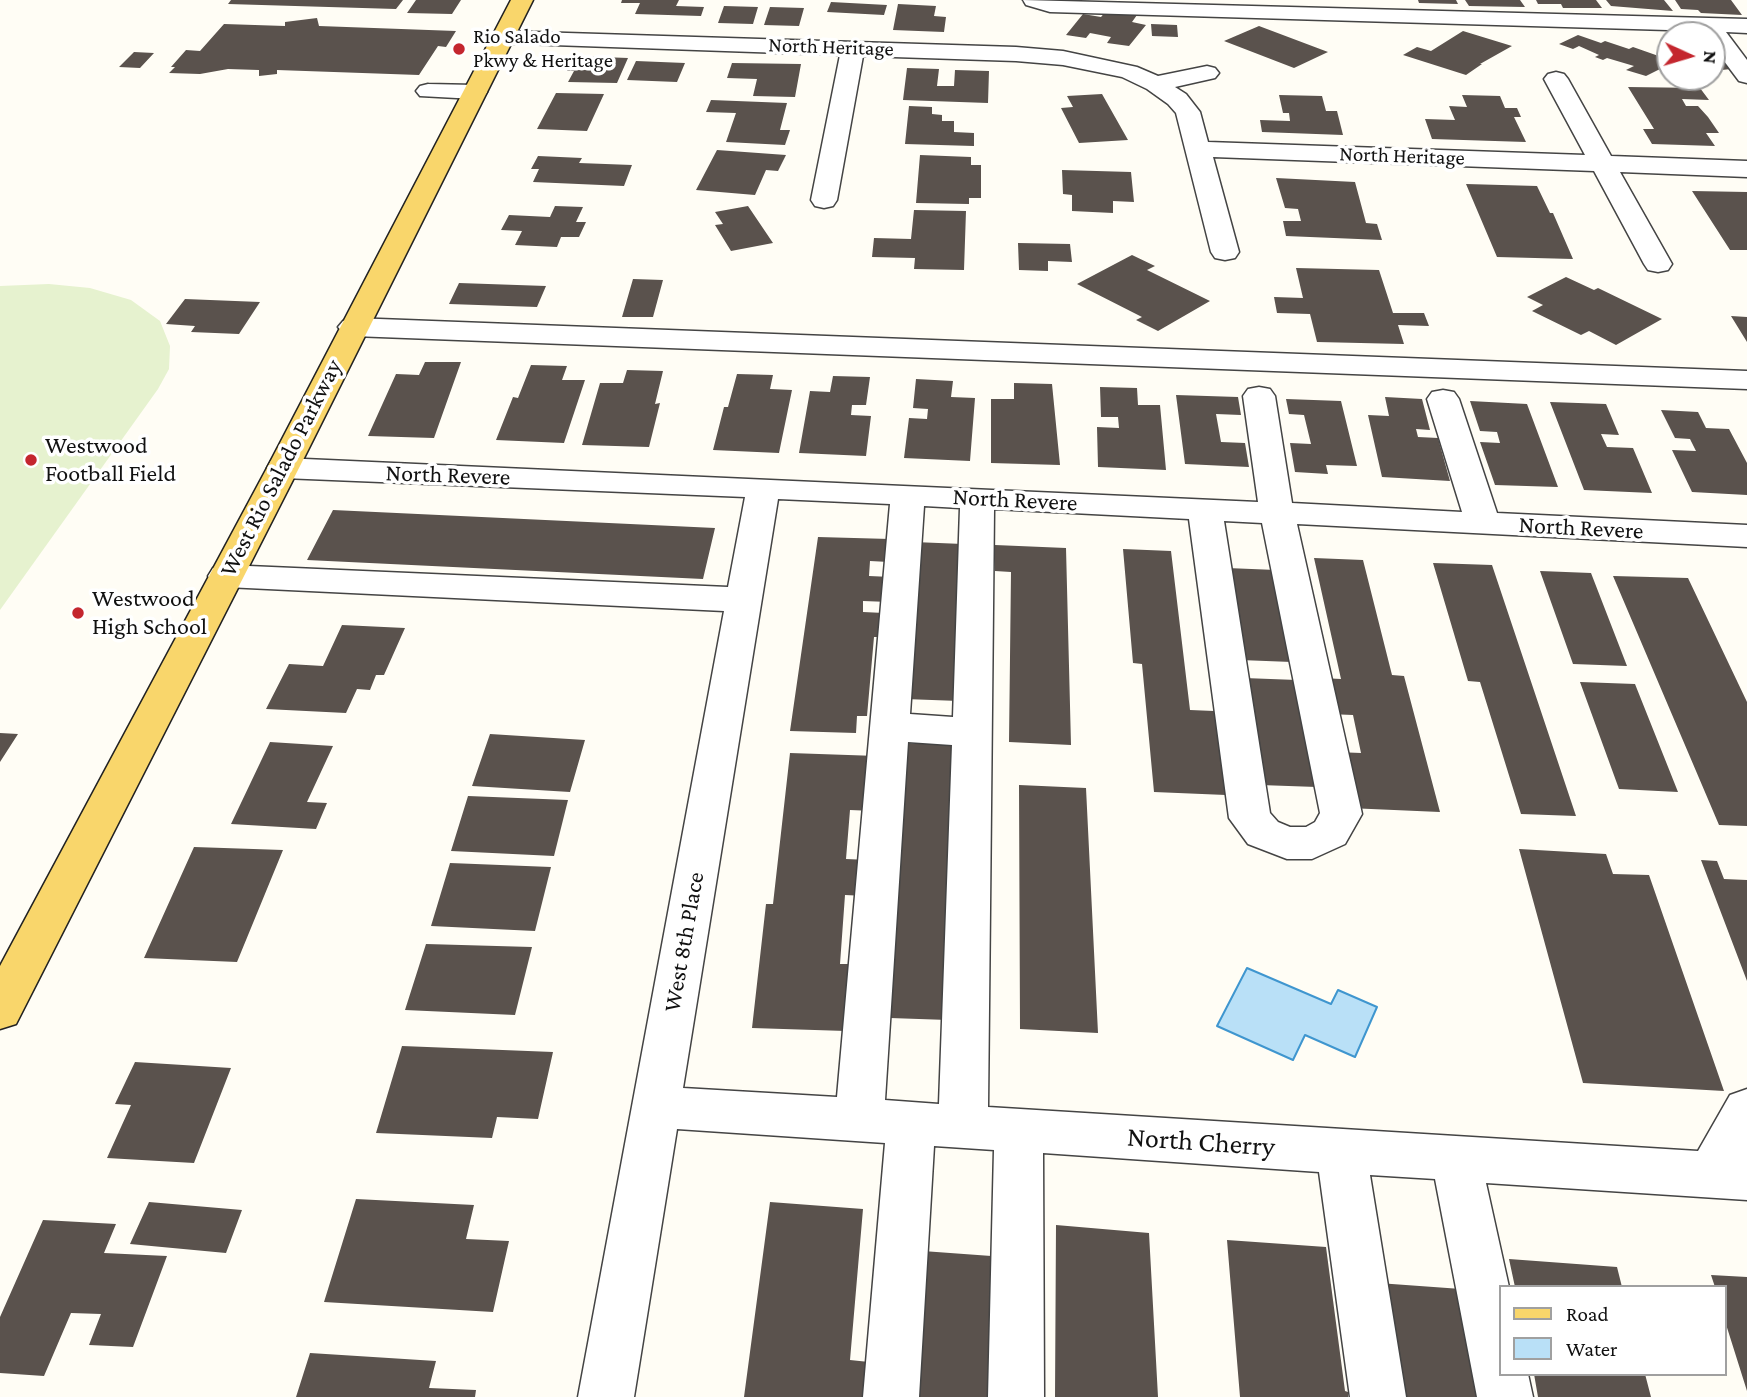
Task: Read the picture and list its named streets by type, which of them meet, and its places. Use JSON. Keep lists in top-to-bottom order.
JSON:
{
  "streets": {
    "main road": ["West Rio Salado Parkway"],
    "street": [
      "North Heritage",
      "North Revere",
      "West 8th Place",
      "North Cherry"
    ]
  },
  "crossings": [
    ["North Heritage", "West Rio Salado Parkway"],
    ["West Rio Salado Parkway", "North Revere"],
    ["North Revere", "West 8th Place"],
    ["West 8th Place", "North Cherry"]
  ],
  "places": ["Rio Salado Pkwy & Heritage", "Westwood Football Field", "Westwood High School"],
  "legend": ["Road", "Water"],
  "north": "right"
}
